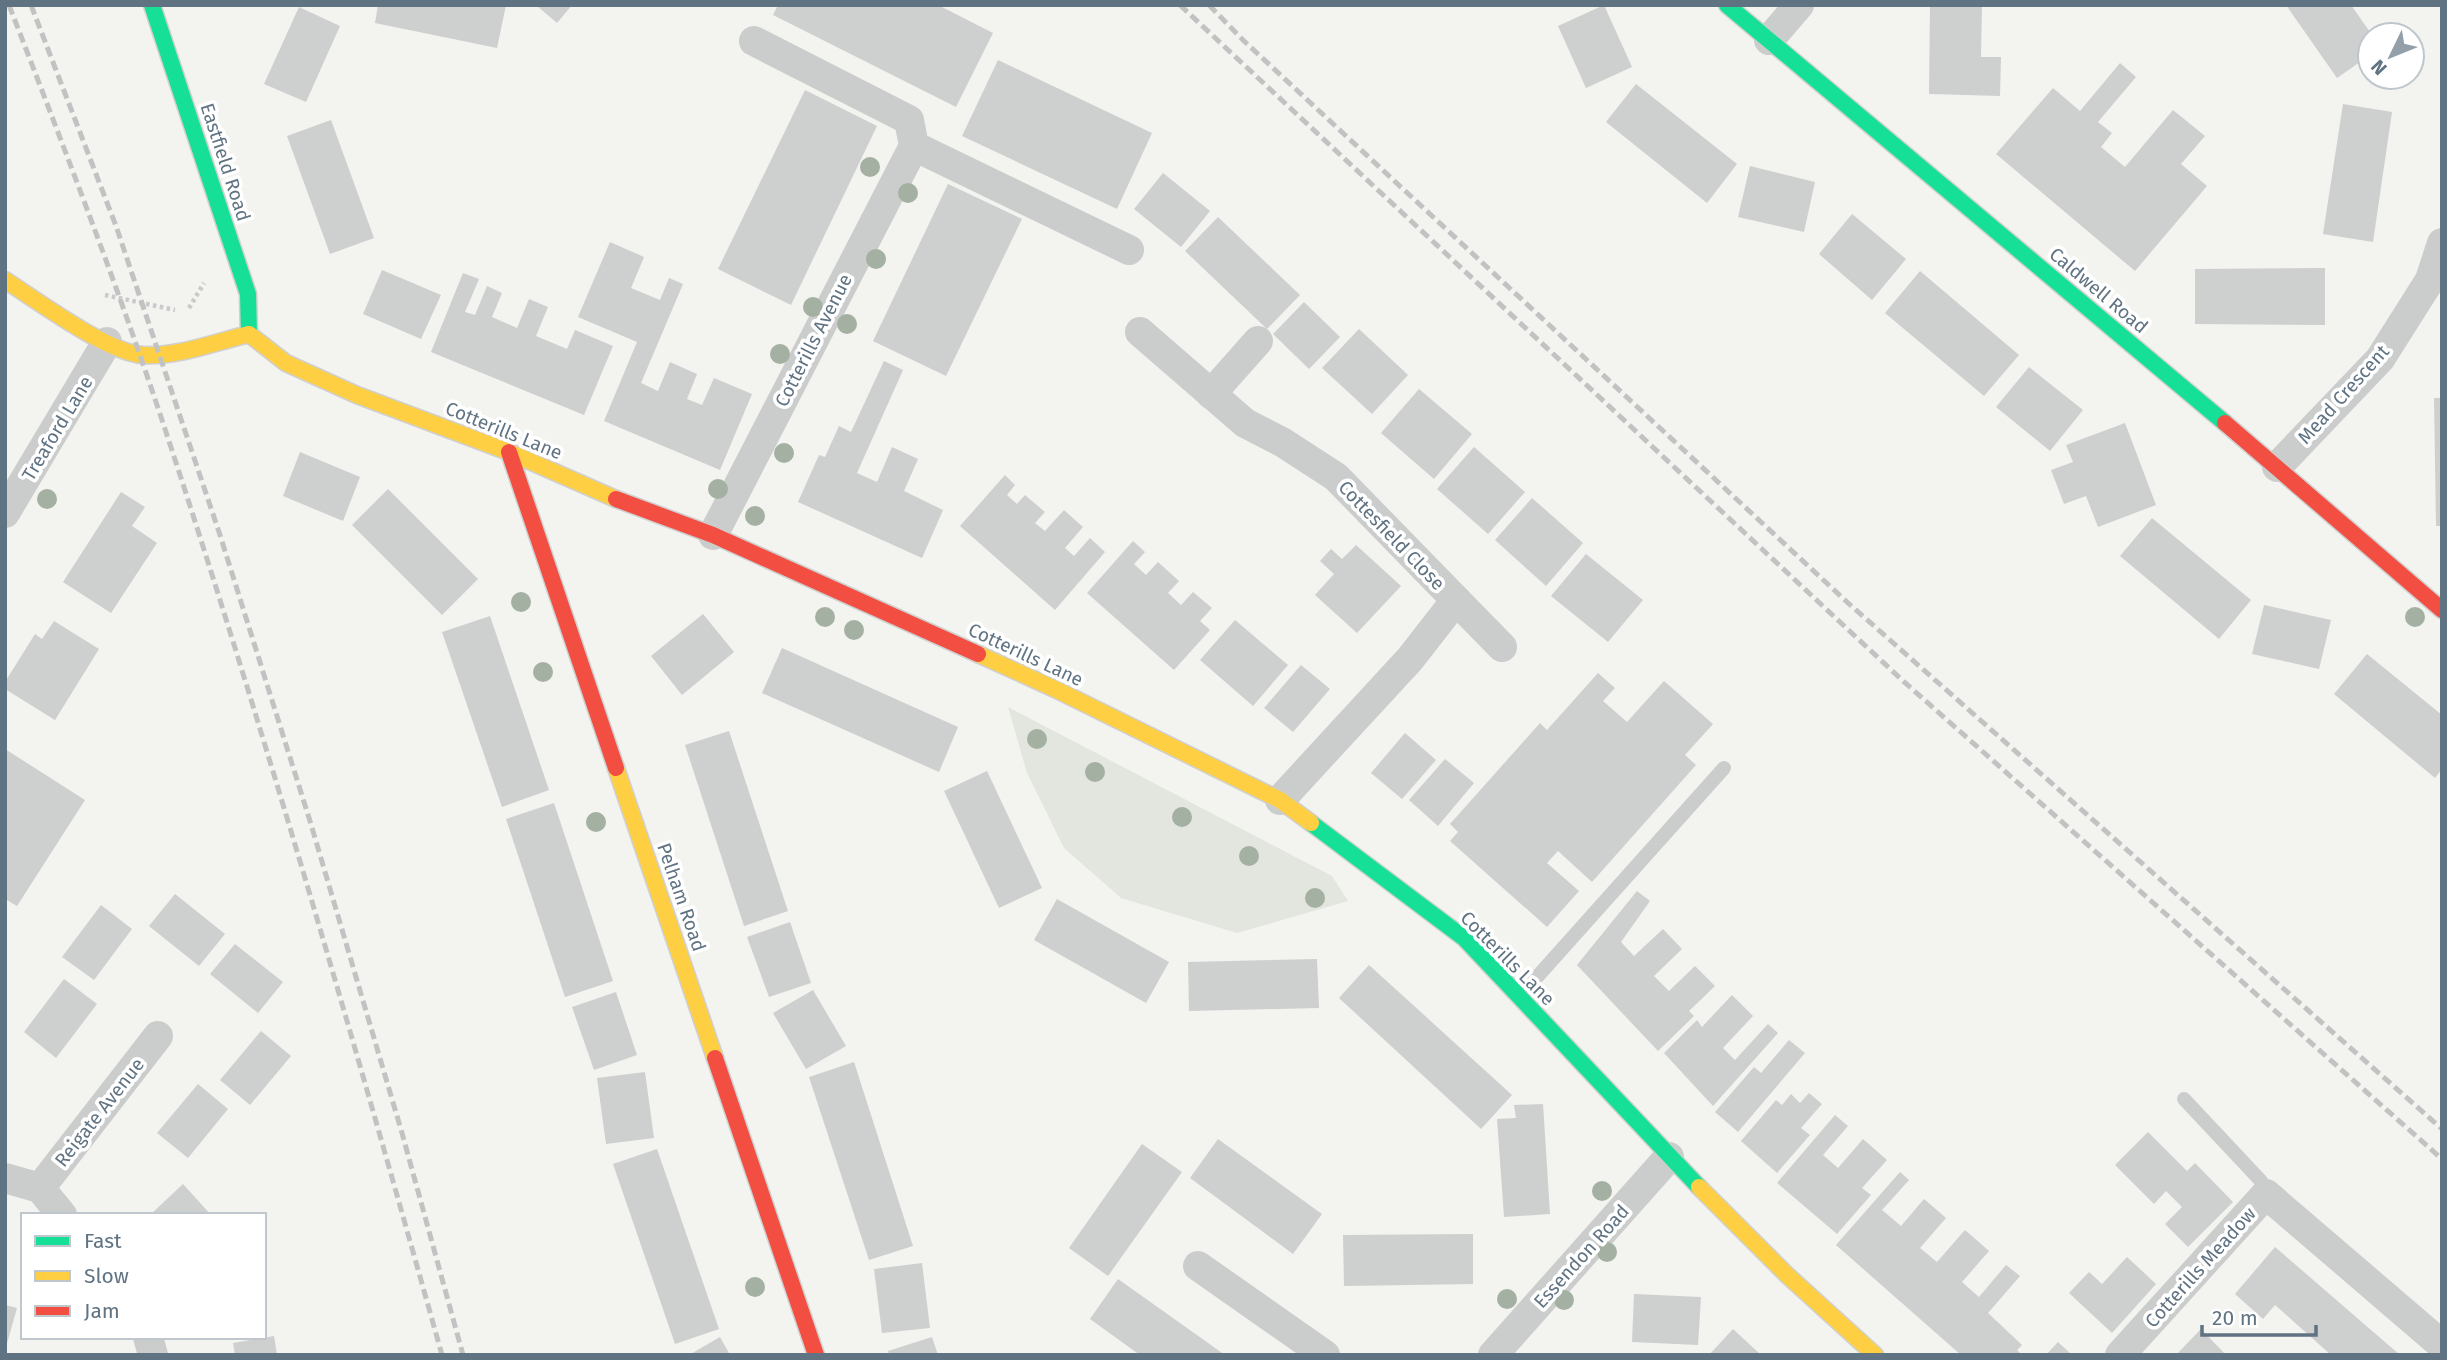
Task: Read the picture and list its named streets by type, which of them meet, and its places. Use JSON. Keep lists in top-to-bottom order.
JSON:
{
  "streets": {
    "street": [
      "Eastfield Road",
      "Caldwell Road",
      "Cotterills Avenue",
      "Mead Crescent",
      "Treaford Lane",
      "Cotterills Lane",
      "Cottesfield Close",
      "Pelham Road",
      "Reigate Avenue",
      "Essendon Road",
      "Cotterills Meadow"
    ]
  },
  "crossings": [
    ["Eastfield Road", "Cotterills Lane"],
    ["Caldwell Road", "Mead Crescent"],
    ["Cotterills Avenue", "Cotterills Lane"],
    ["Cotterills Lane", "Cottesfield Close"],
    ["Cotterills Lane", "Pelham Road"],
    ["Cotterills Lane", "Essendon Road"]
  ],
  "legend": ["Fast", "Slow", "Jam"],
  "scale_bar": "20 m",
  "north": "bottom left"
}
